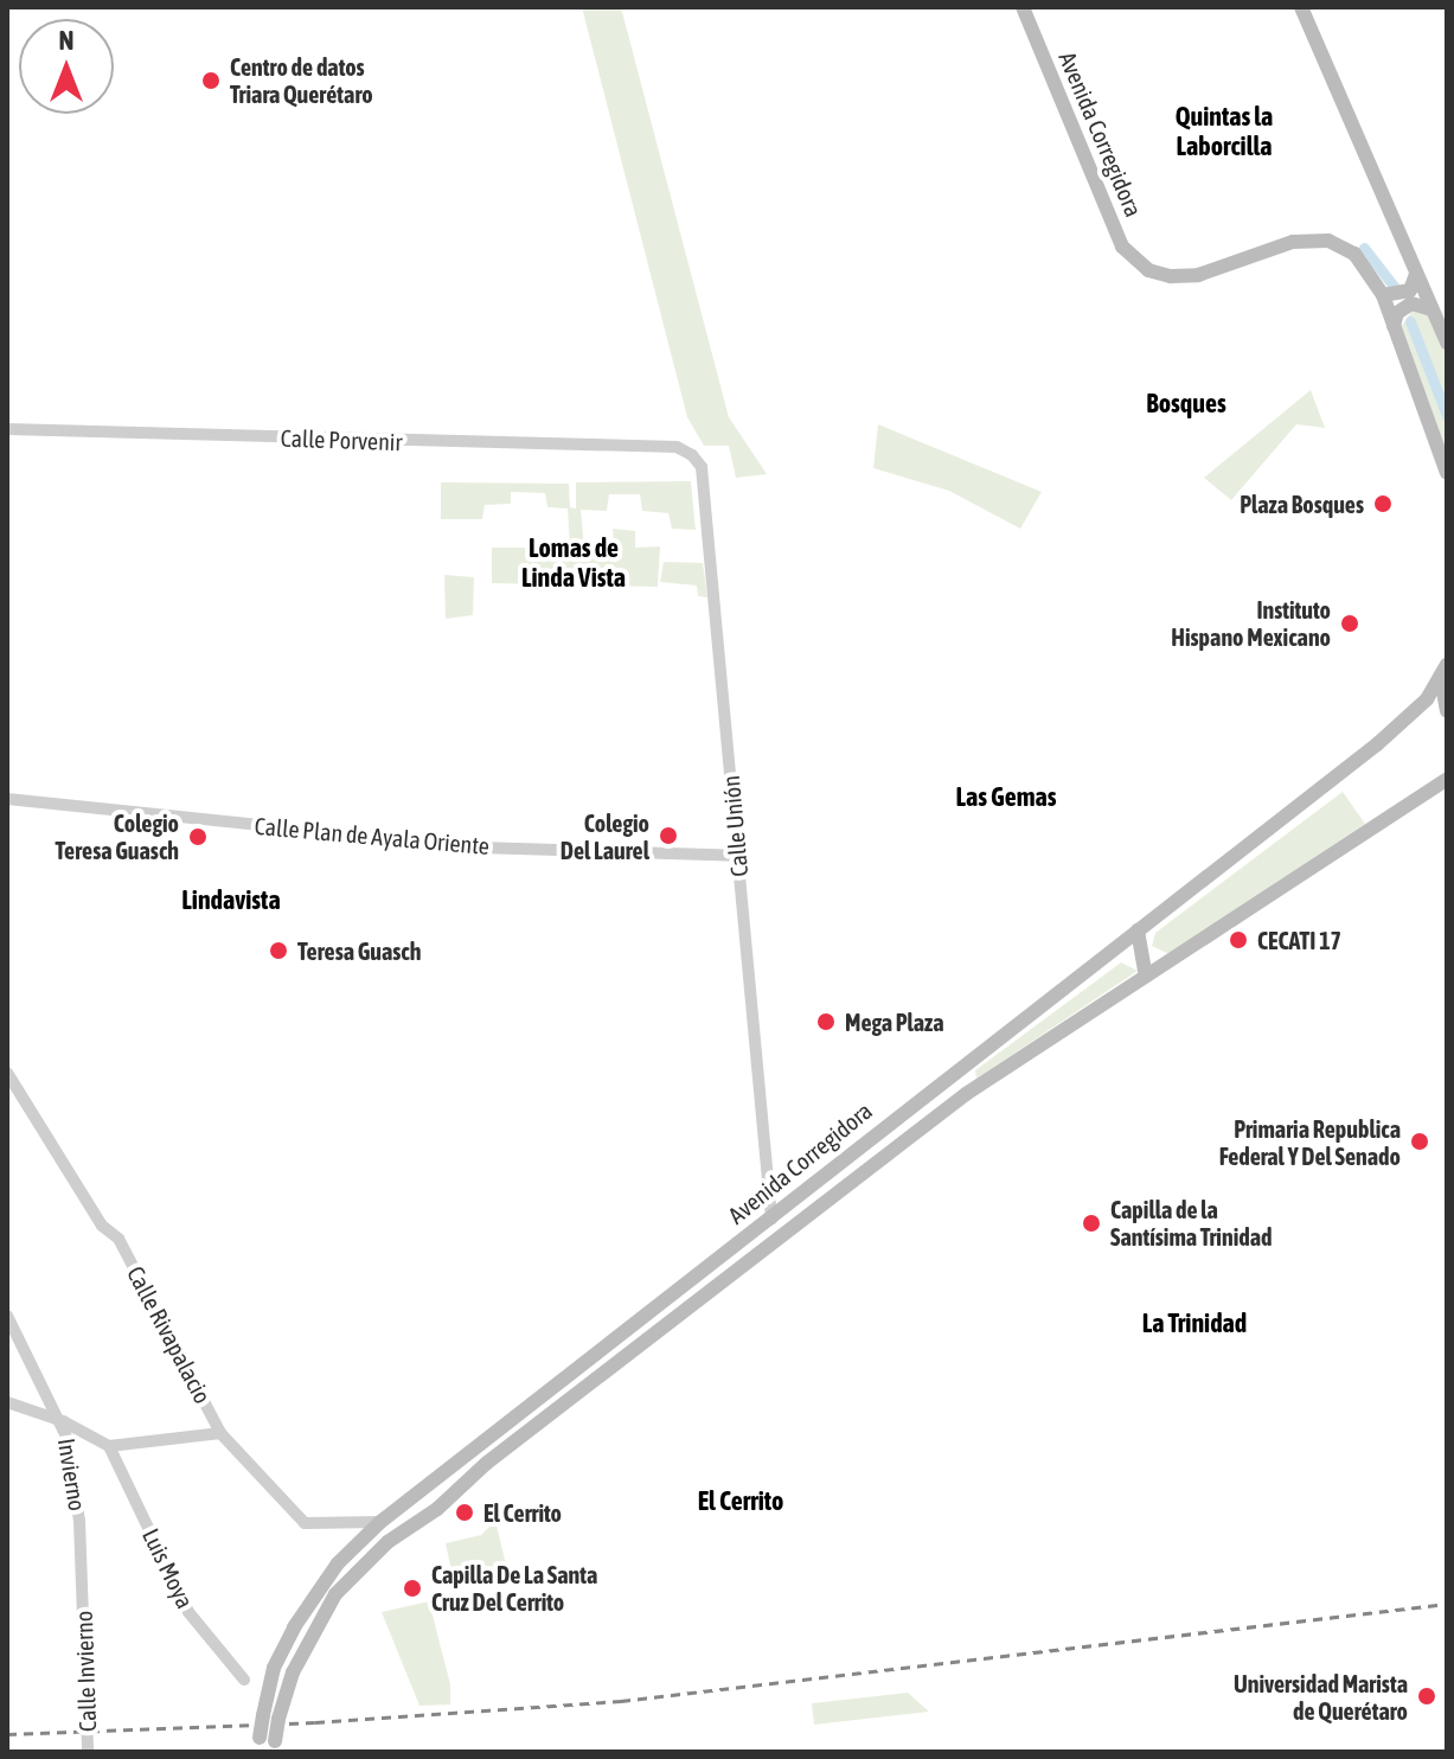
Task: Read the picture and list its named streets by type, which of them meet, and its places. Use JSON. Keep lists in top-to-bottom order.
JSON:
{
  "streets": {
    "main road": ["Avenida Corregidora"],
    "street": [
      "Calle Porvenir",
      "Calle Unión",
      "Calle Plan de Ayala Oriente",
      "Calle Rivapalacio",
      "Invierno",
      "Luis Moya",
      "Calle Invierno"
    ]
  },
  "crossings": [
    ["Avenida Corregidora", "Calle Unión"],
    ["Avenida Corregidora", "Calle Rivapalacio"],
    ["Calle Porvenir", "Calle Unión"],
    ["Calle Unión", "Calle Plan de Ayala Oriente"],
    ["Invierno", "Calle Invierno"]
  ],
  "districts": [
    "Quintas la Laborcilla",
    "Bosques",
    "Lomas de Linda Vista",
    "Las Gemas",
    "Lindavista",
    "La Trinidad",
    "El Cerrito"
  ],
  "places": [
    "Centro de datos Triara Querétaro",
    "Plaza Bosques",
    "Instituto Hispano Mexicano",
    "Colegio Del Laurel",
    "Colegio Teresa Guasch",
    "CECATI 17",
    "Teresa Guasch",
    "Mega Plaza",
    "Primaria Republica Federal Y Del Senado",
    "Capilla de la Santísima Trinidad",
    "El Cerrito",
    "Capilla De La Santa Cruz Del Cerrito",
    "Universidad Marista de Querétaro"
  ],
  "north": "top"
}
